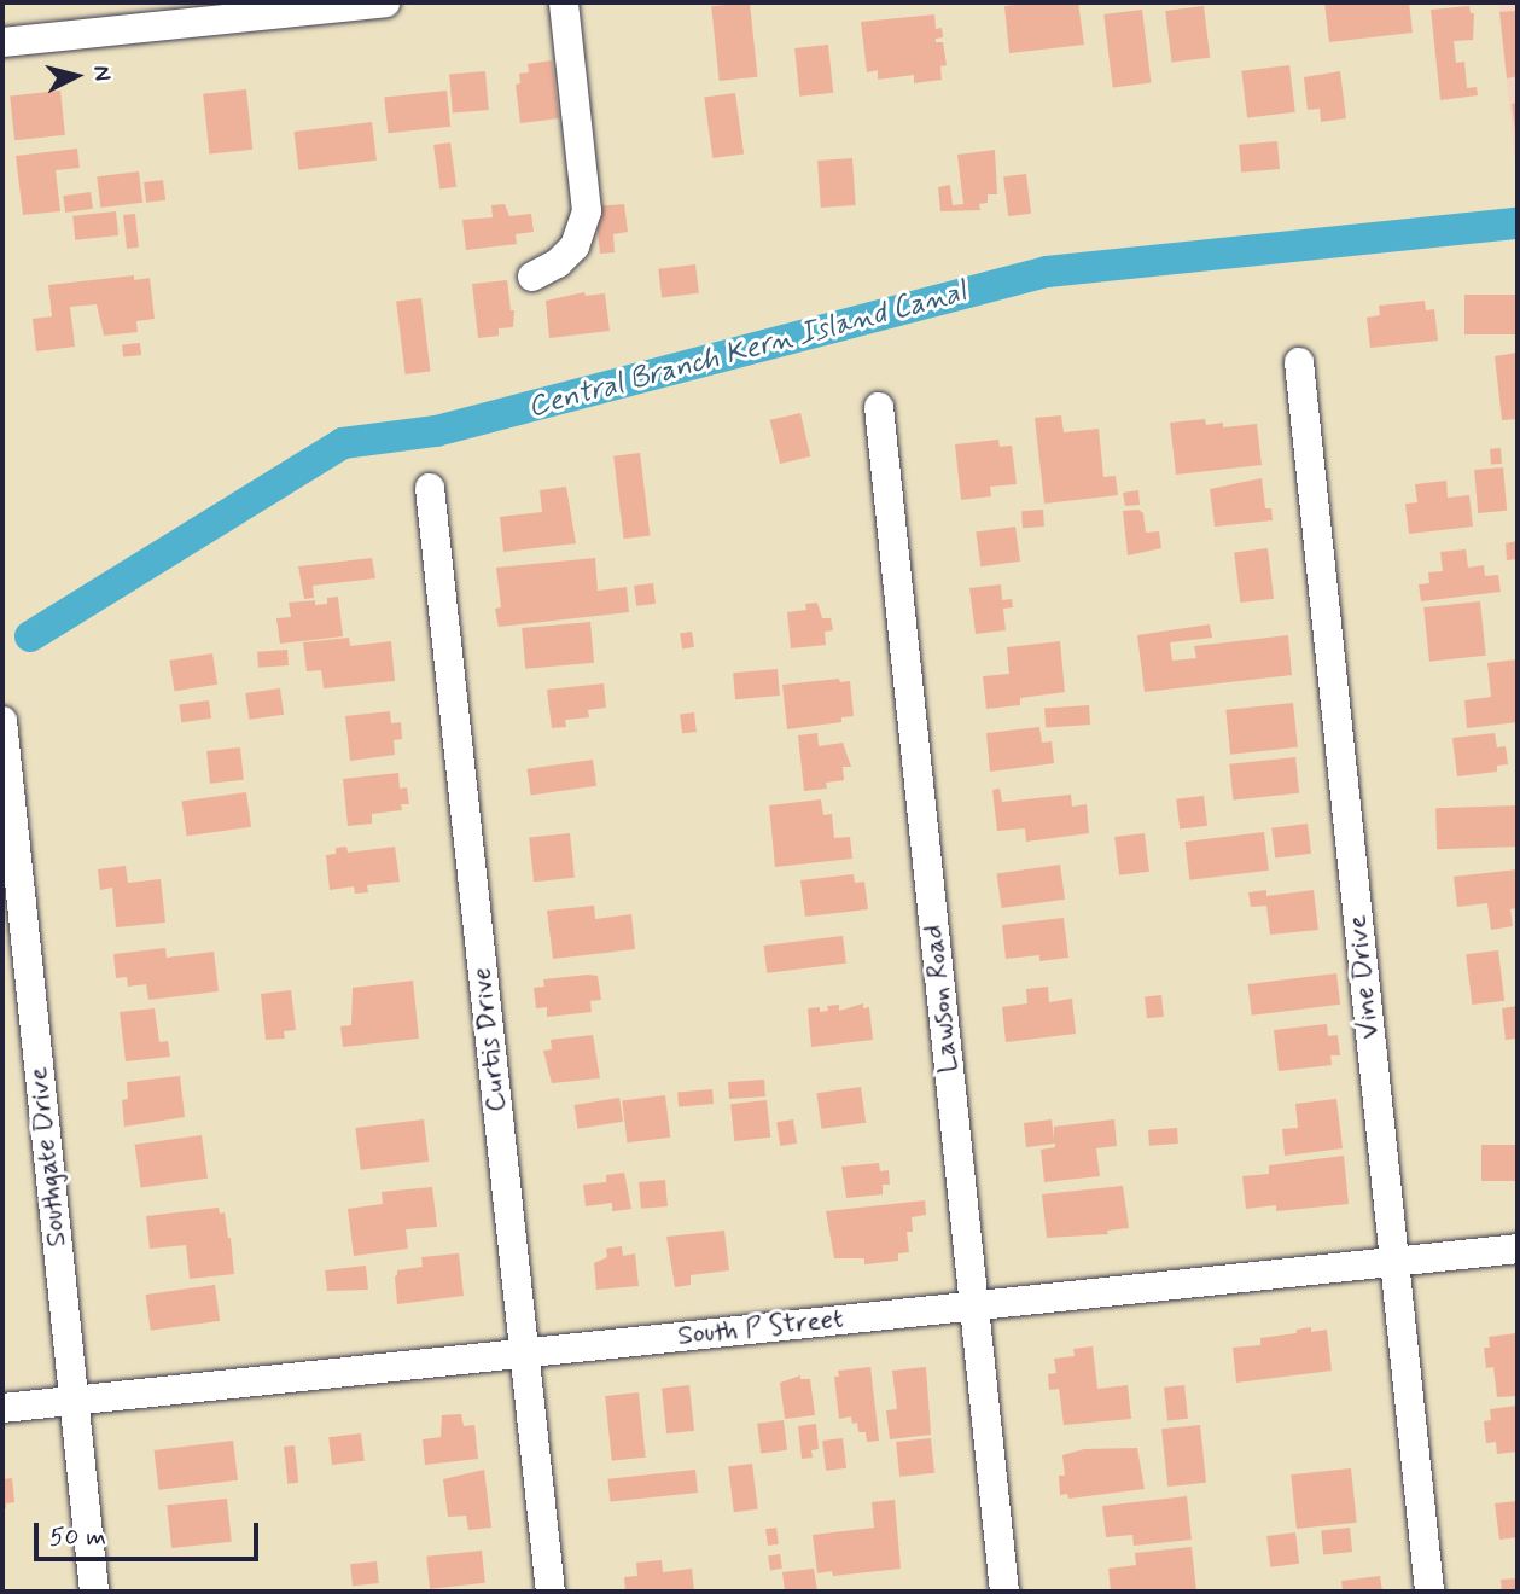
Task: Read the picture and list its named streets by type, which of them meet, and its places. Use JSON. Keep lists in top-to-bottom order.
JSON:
{
  "streets": {
    "street": [
      "Vine Drive",
      "Lawson Road",
      "Curtis Drive",
      "Southgate Drive",
      "South P Street"
    ]
  },
  "crossings": [
    ["Vine Drive", "South P Street"],
    ["Lawson Road", "South P Street"],
    ["Curtis Drive", "South P Street"],
    ["Southgate Drive", "South P Street"]
  ],
  "water": ["Central Branch Kern Island Canal"],
  "scale_bar": "50 m",
  "north": "right"
}
